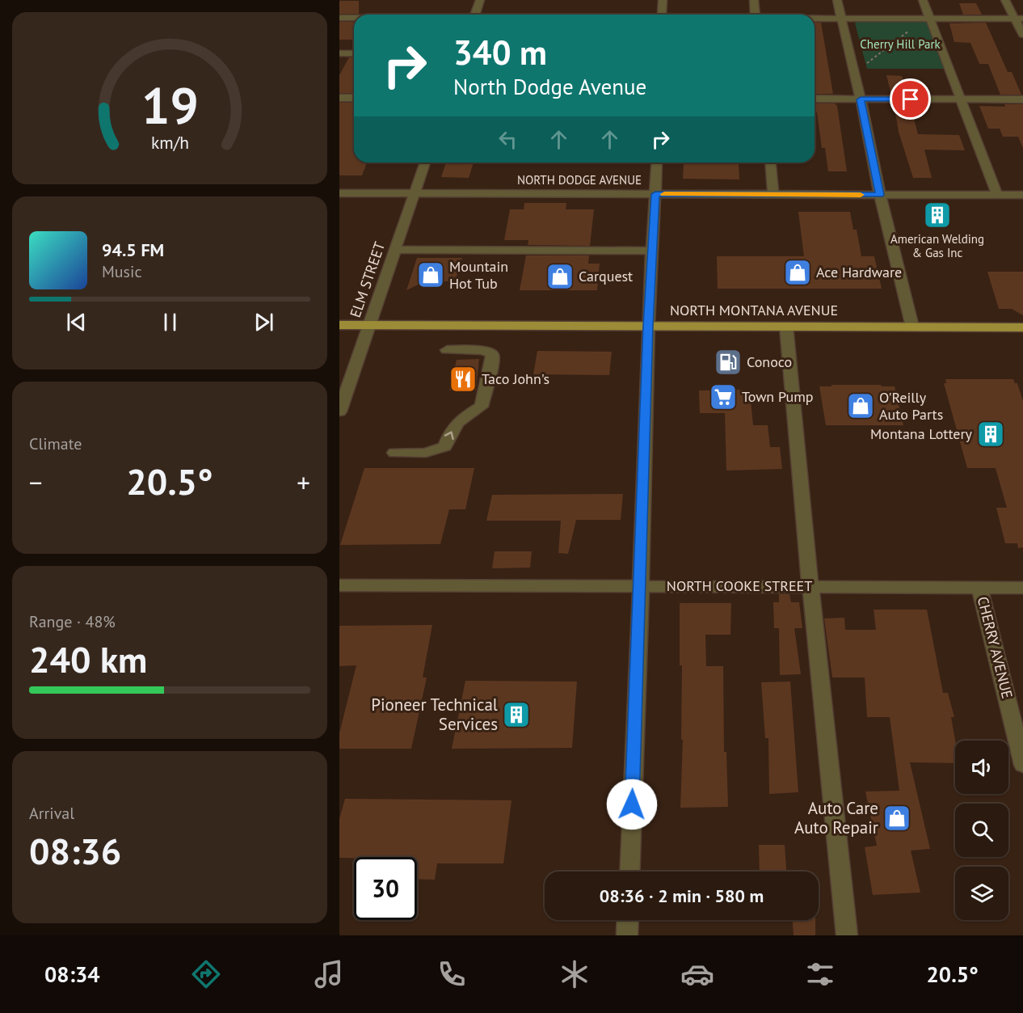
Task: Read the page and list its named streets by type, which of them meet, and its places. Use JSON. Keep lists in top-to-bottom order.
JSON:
{
  "streets": {
    "main road": ["NORTH MONTANA AVENUE"],
    "street": [
      "NORTH DODGE AVENUE",
      "ELM STREET",
      "NORTH COOKE STREET",
      "CHERRY AVENUE"
    ]
  },
  "crossings": [
    ["NORTH DODGE AVENUE", "ELM STREET"],
    ["ELM STREET", "NORTH MONTANA AVENUE"],
    ["NORTH COOKE STREET", "CHERRY AVENUE"]
  ],
  "parks": ["Cherry Hill Park"],
  "places": {
    "building": ["American Welding & Gas Inc", "Montana Lottery", "Pioneer Technical Services"],
    "shop": [
      "Ace Hardware",
      "Mountain Hot Tub",
      "Carquest",
      "O'Reilly Auto Parts",
      "Auto Care Auto Repair"
    ],
    "fuel station": ["Conoco"],
    "restaurant": ["Taco John's"],
    "supermarket": ["Town Pump"]
  },
  "page": {
    "turn": ["340 m", "North Dodge Avenue"],
    "song": ["94.5 FM", "Music"],
    "tile": [
      "Climate",
      ["Range · 48%", "240 km"],
      ["Arrival", "08:36"]
    ],
    "heat": ["−", "20.5°", "+"],
    "limit": "30",
    "trip": "08:36 · 2 min · 580 m",
    "tabs": ["08:34", "20.5°"],
    "gauge": ["19", "km/h"]
  }
}
